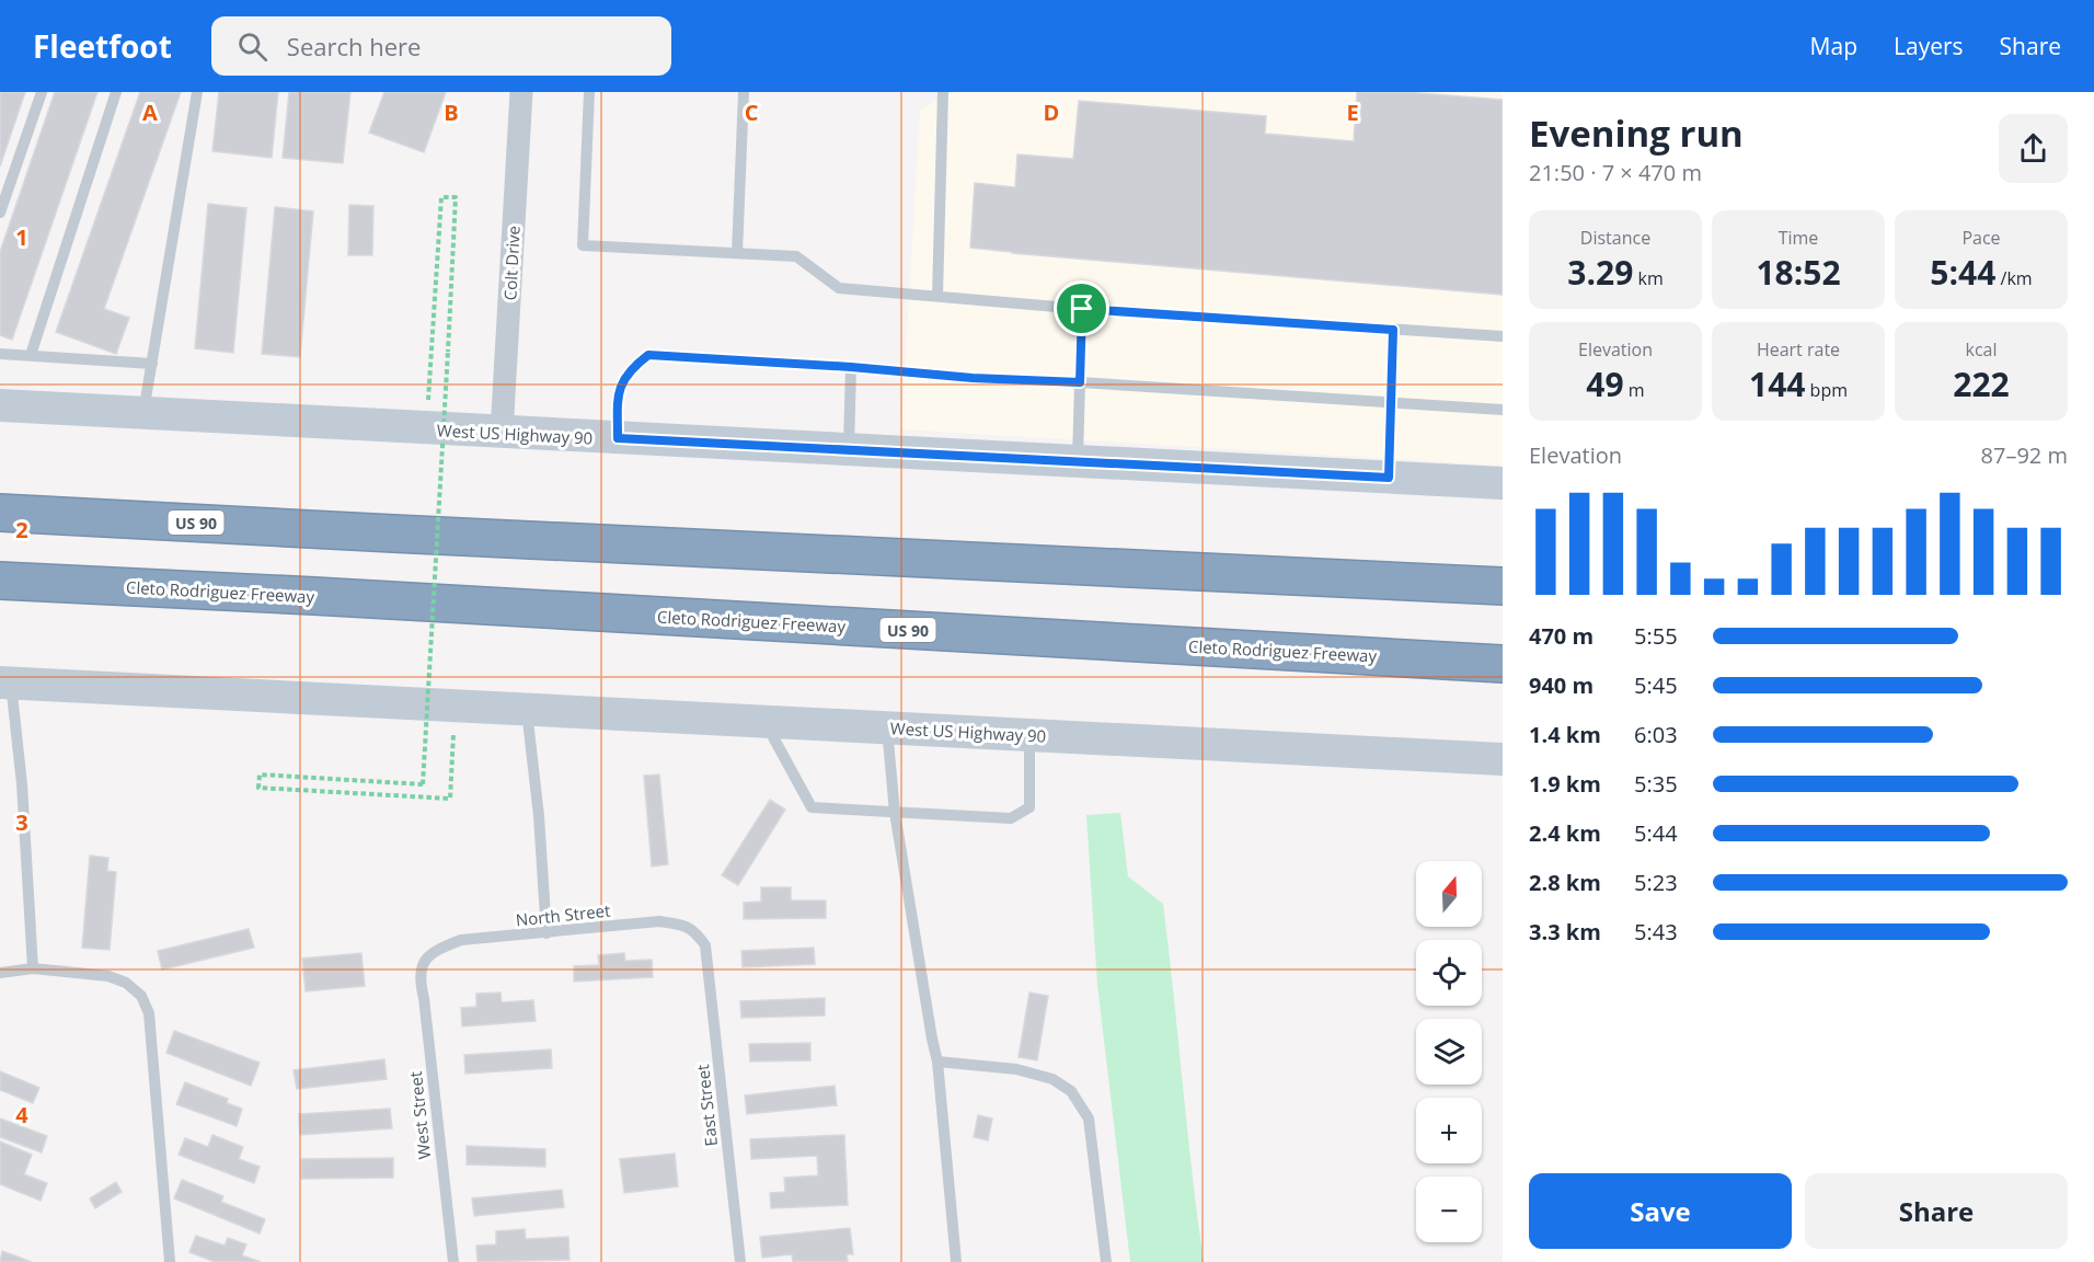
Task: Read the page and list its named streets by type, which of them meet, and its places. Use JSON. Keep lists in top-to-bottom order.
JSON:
{
  "streets": {
    "highway": ["US 90", "Cleto Rodriguez Freeway"],
    "main road": ["West US Highway 90"],
    "street": ["Colt Drive"],
    "lane": ["North Street", "East Street", "West Street"]
  },
  "crossings": [
    ["Colt Drive", "West US Highway 90"],
    ["North Street", "East Street"],
    ["North Street", "West Street"]
  ],
  "north": "top",
  "page": {
    "header": "Fleetfoot",
    "search": "Search here",
    "nav": ["Map", "Layers", "Share"],
    "heading": ["Evening run", "21:50 · 7 × 470 m"],
    "stats": [
      ["Distance", "3.29 km"],
      ["Time", "18:52"],
      ["Pace", "5:44 /km"],
      ["Elevation", "49 m"],
      ["Heart rate", "144 bpm"],
      ["kcal", "222"]
    ],
    "chart": ["Elevation", "87–92 m"],
    "list": [
      {
        "name": "470 m",
        "note": "5:55"
      },
      {
        "name": "940 m",
        "note": "5:45"
      },
      {
        "name": "1.4 km",
        "note": "6:03"
      },
      {
        "name": "1.9 km",
        "note": "5:35"
      },
      {
        "name": "2.4 km",
        "note": "5:44"
      },
      {
        "name": "2.8 km",
        "note": "5:23"
      },
      {
        "name": "3.3 km",
        "note": "5:43"
      }
    ],
    "map_buttons": ["+", "−"],
    "buttons": ["Save", "Share"]
  },
  "grid": {
    "columns": [
      "A",
      "B",
      "C",
      "D",
      "E"
    ],
    "rows": [
      "1",
      "2",
      "3",
      "4"
    ]
  }
}
